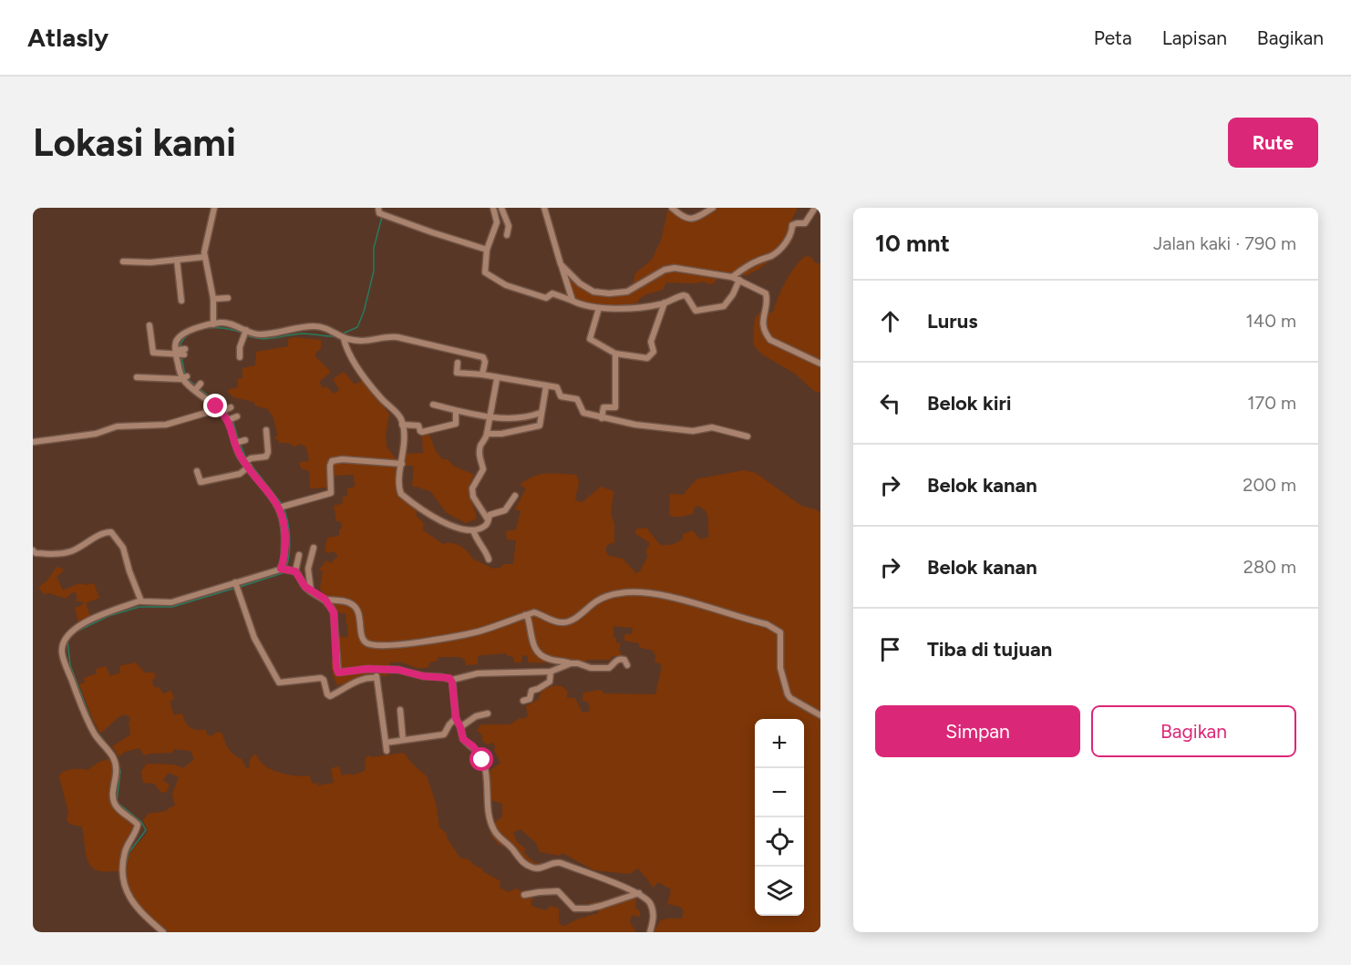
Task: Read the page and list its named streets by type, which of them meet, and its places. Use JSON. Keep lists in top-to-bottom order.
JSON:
{
  "page": {
    "header": "Atlasly",
    "nav": ["Peta", "Lapisan", "Bagikan"],
    "buttons": [
      "Rute",
      ["Simpan", "Bagikan"]
    ],
    "title": "Lokasi kami",
    "heading": ["10 mnt", "Jalan kaki · 790 m"],
    "list": [
      ["Lurus", "140 m"],
      ["Belok kiri", "170 m"],
      ["Belok kanan", "200 m"],
      ["Belok kanan", "280 m"],
      "Tiba di tujuan"
    ],
    "map_buttons": ["+", "−"]
  }
}
